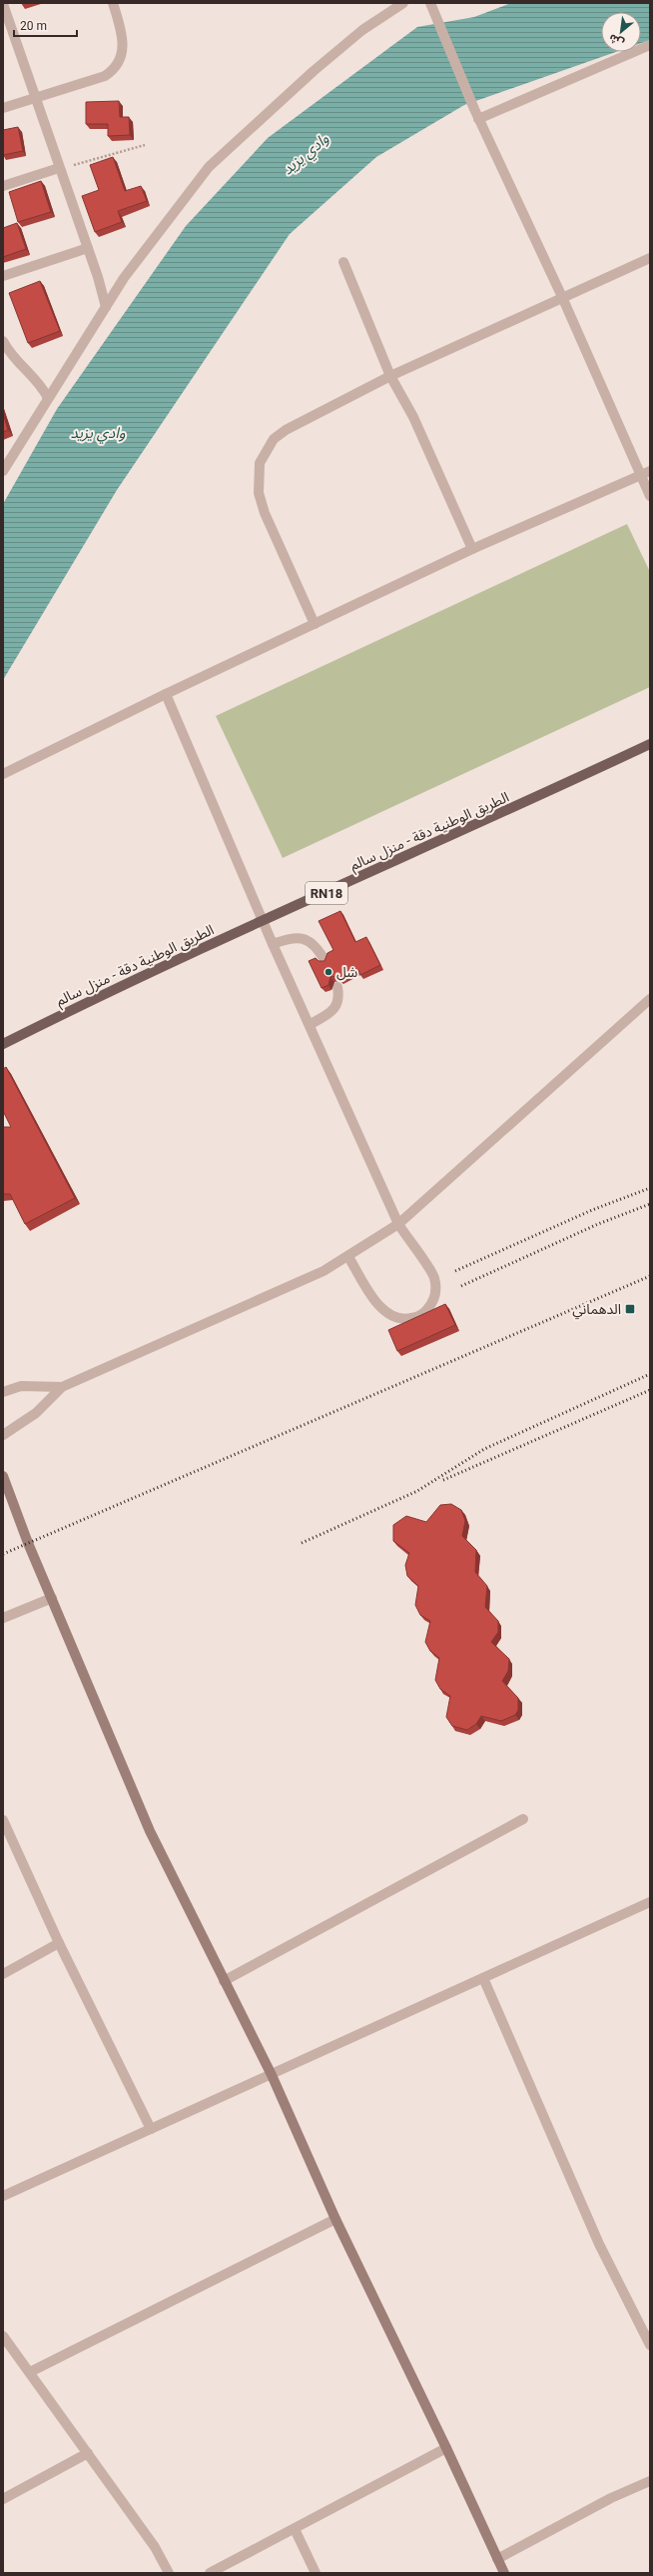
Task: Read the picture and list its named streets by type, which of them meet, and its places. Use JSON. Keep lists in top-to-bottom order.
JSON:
{
  "streets": {
    "main road": ["الطريق الوطنية دقة - منزل سالم", "RN18"]
  },
  "water": ["وادي يزيد"],
  "places": {
    "other": ["شل"],
    "transit": ["الدهماني"]
  },
  "scale_bar": "20 m",
  "north": "bottom left"
}
